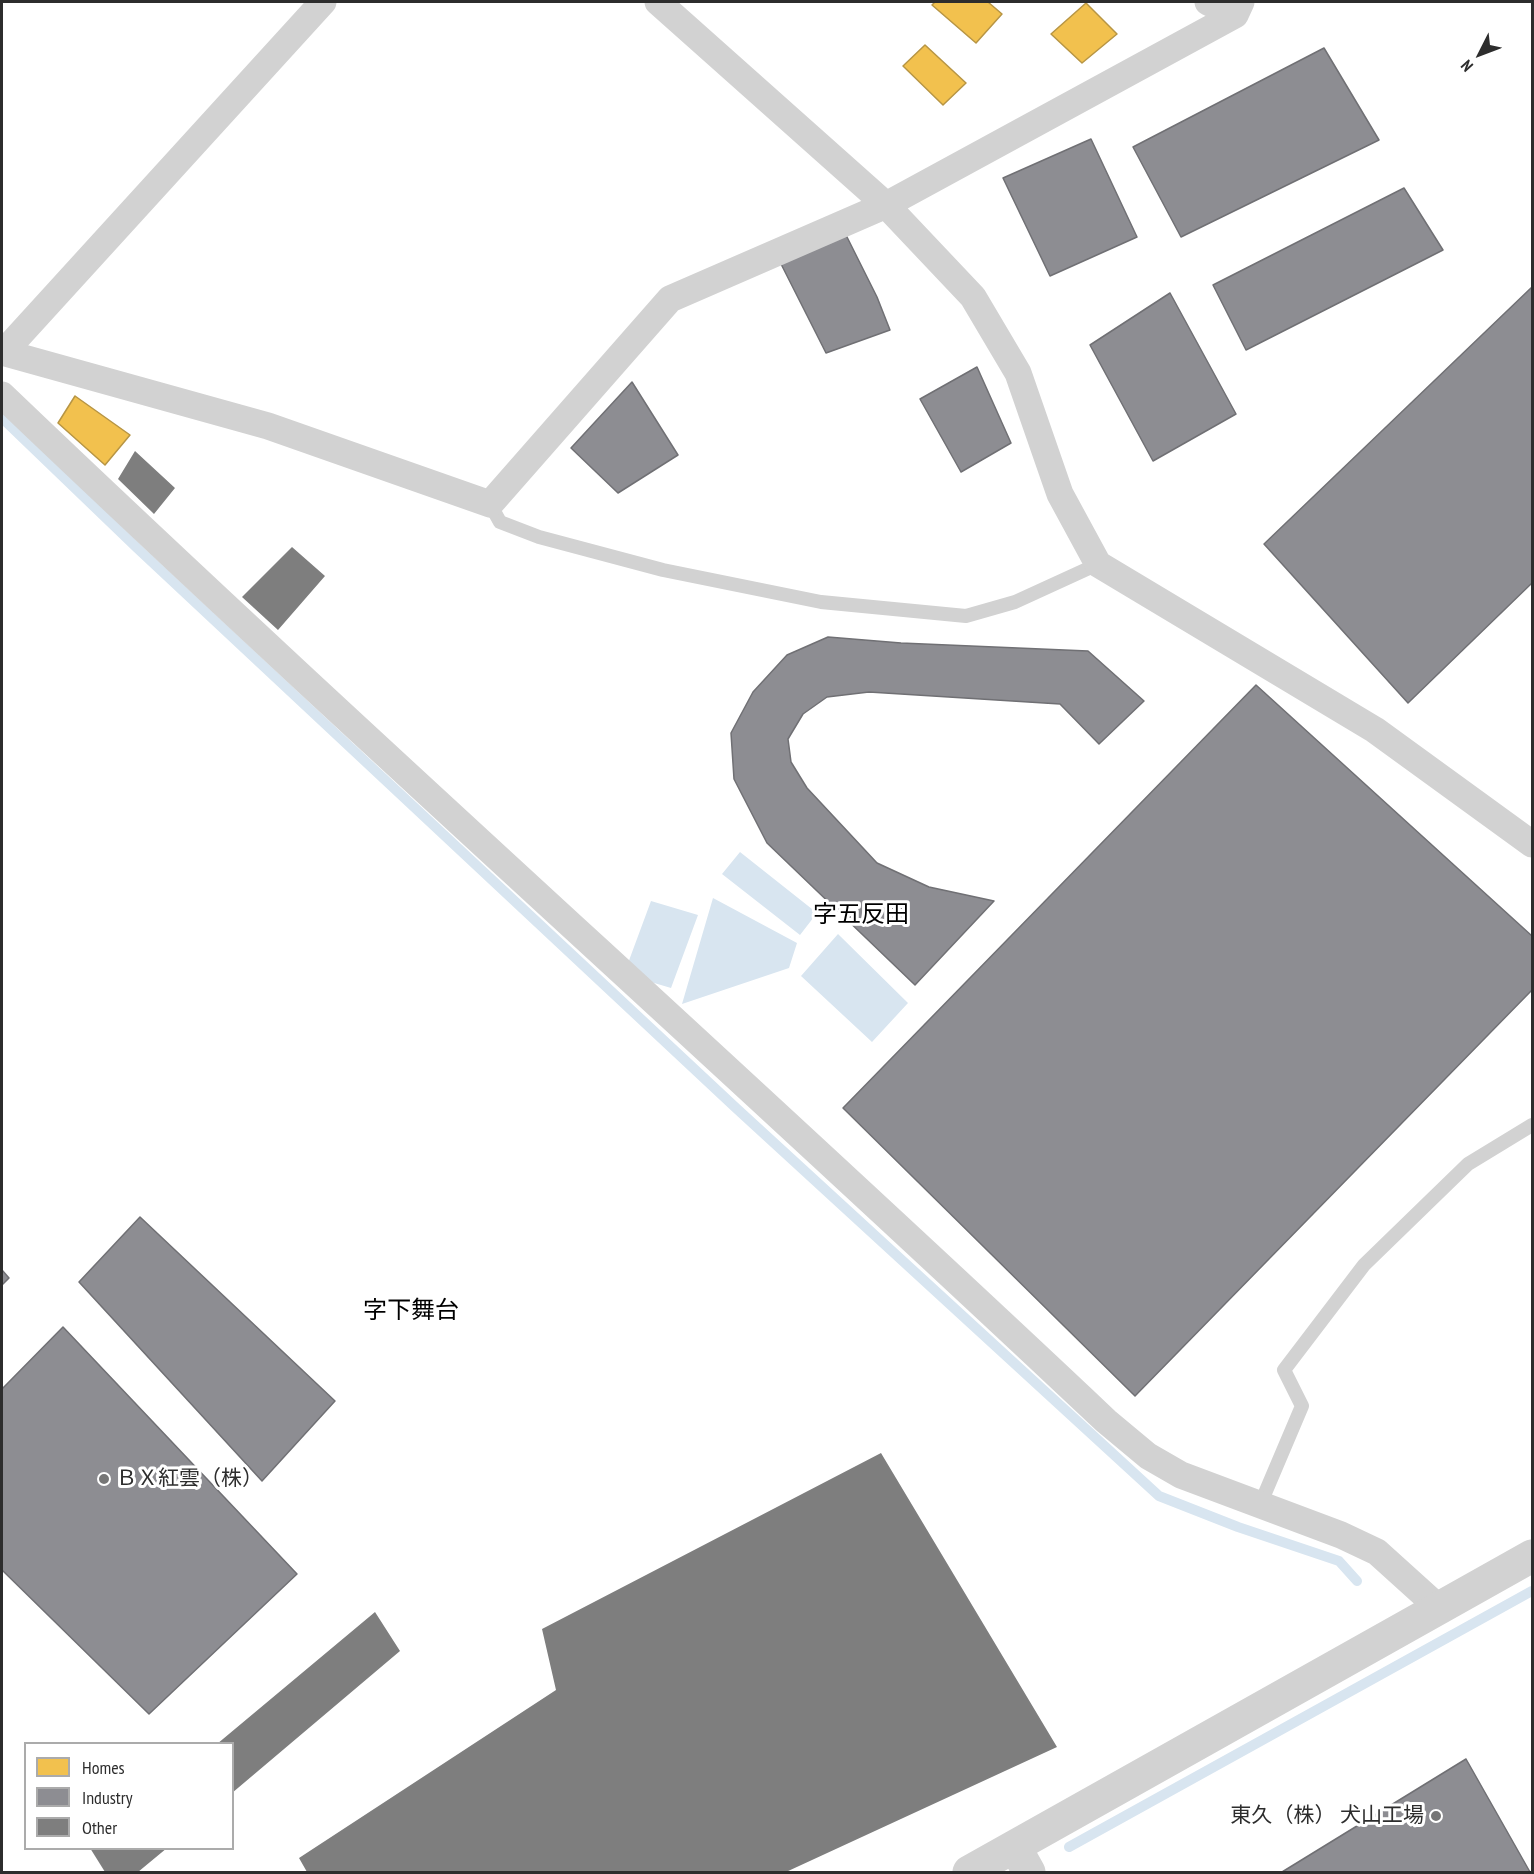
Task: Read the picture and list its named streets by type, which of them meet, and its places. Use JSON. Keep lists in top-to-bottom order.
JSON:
{
  "districts": ["字五反田", "字下舞台"],
  "places": ["ＢＸ紅雲（株）", "東久（株） 犬山工場"],
  "legend": ["Homes", "Industry", "Other"],
  "north": "bottom left"
}
